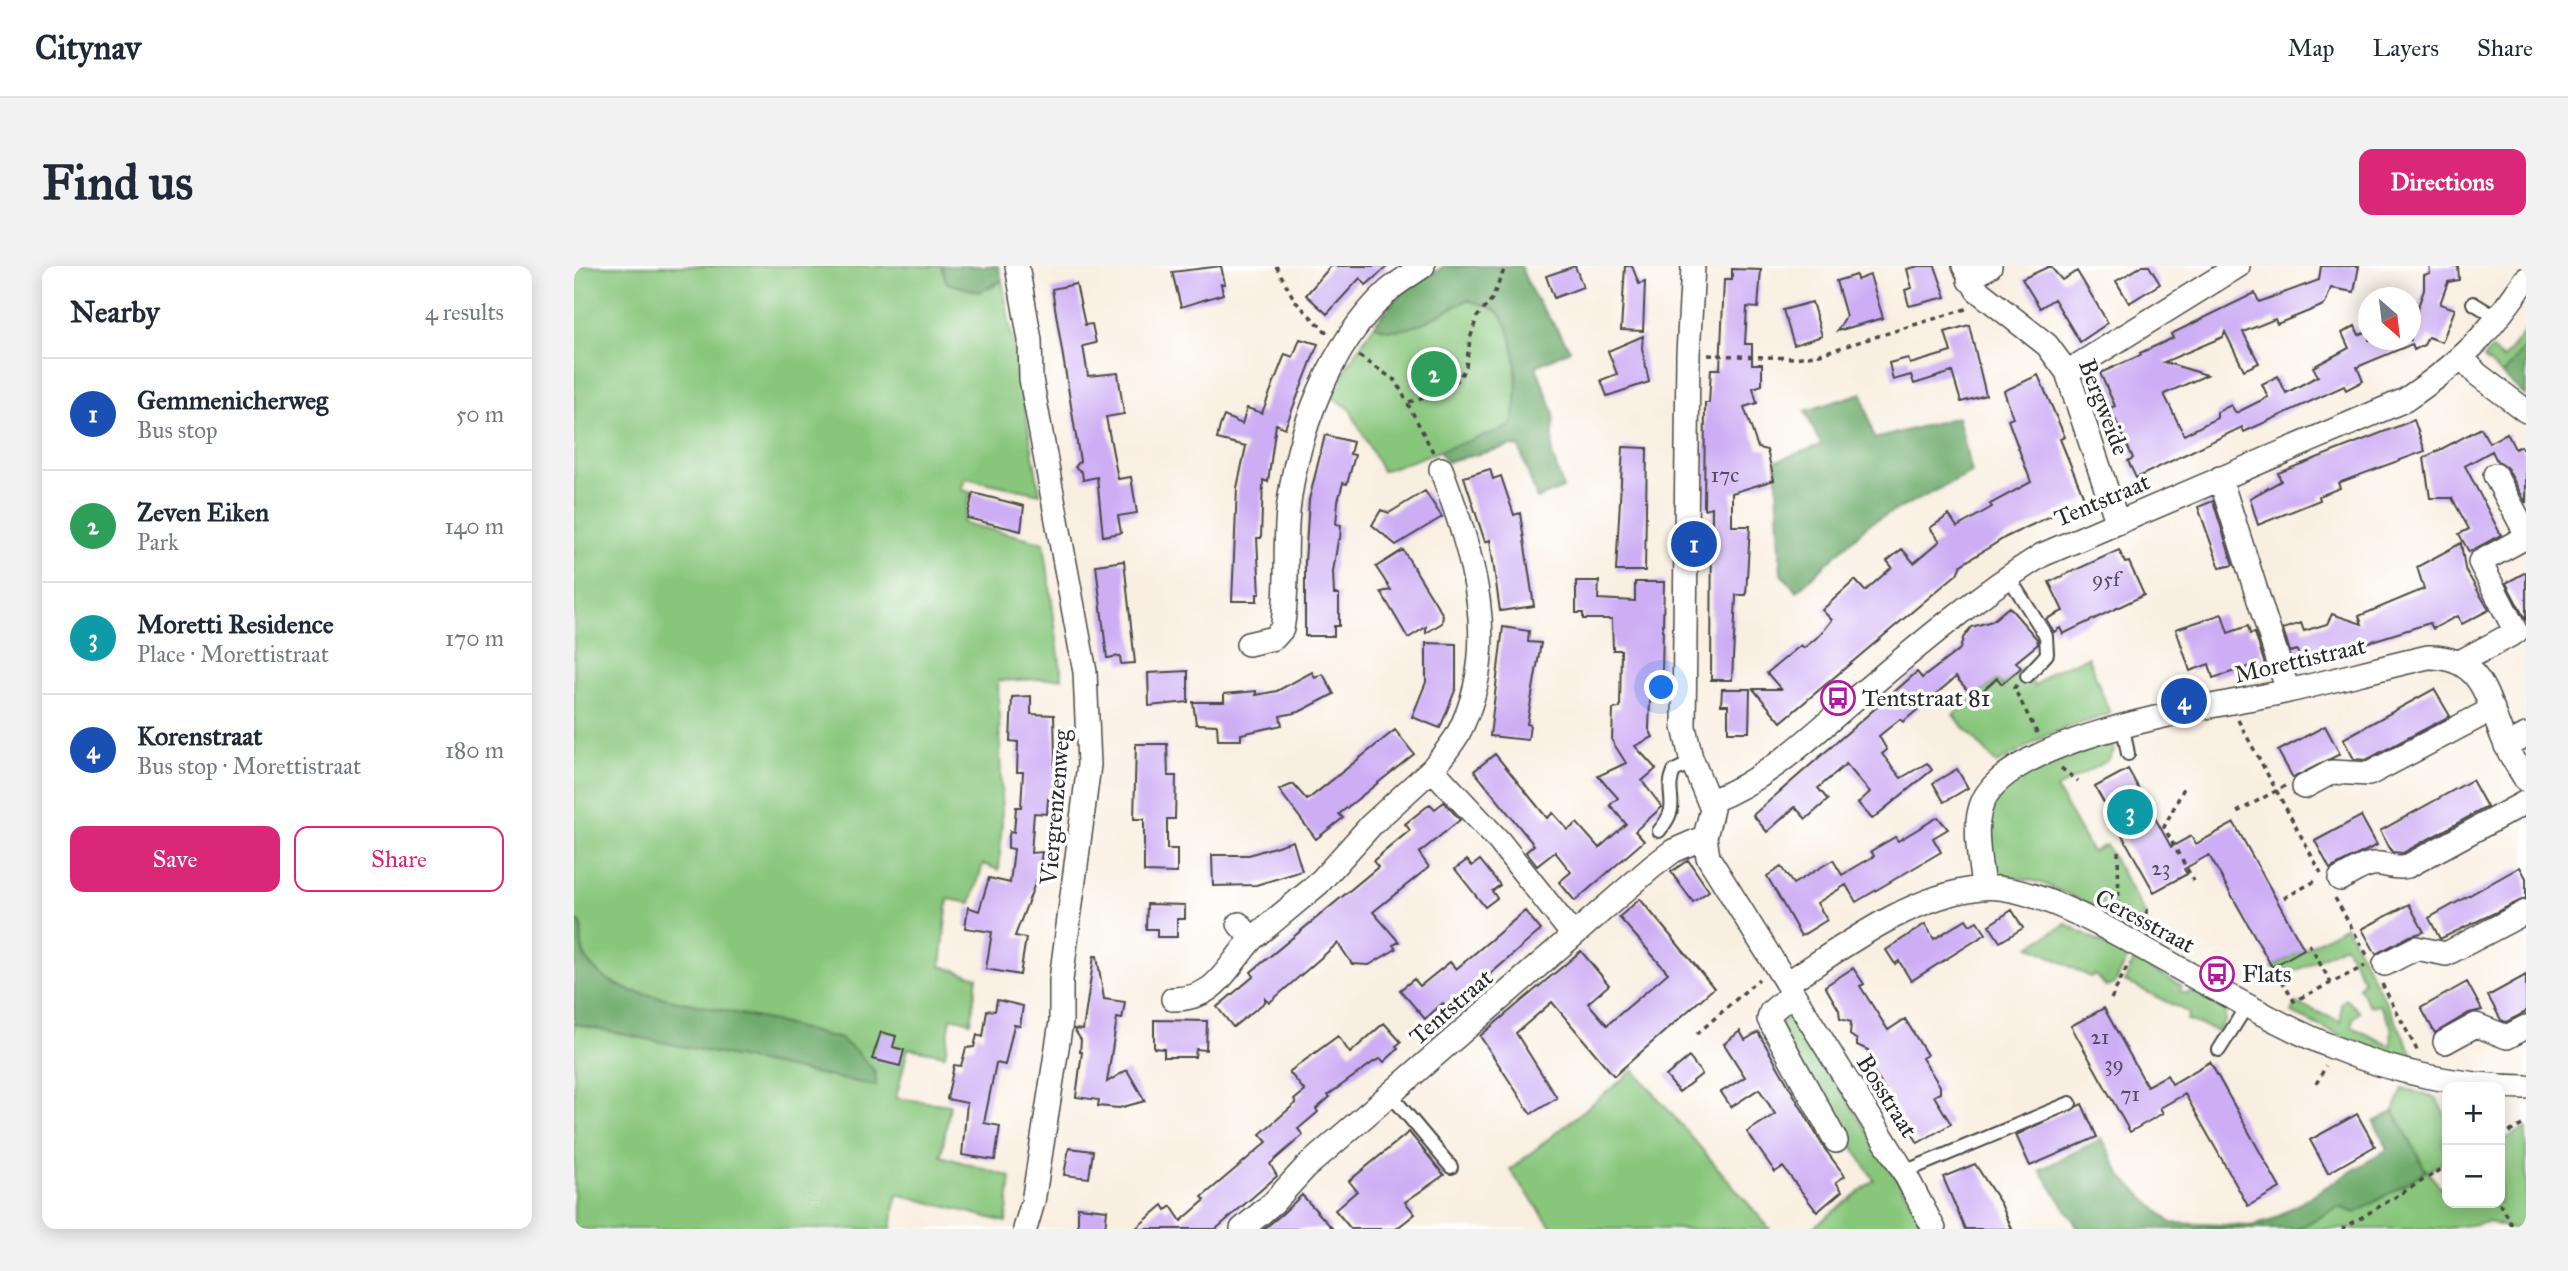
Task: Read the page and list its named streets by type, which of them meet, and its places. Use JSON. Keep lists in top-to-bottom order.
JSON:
{
  "streets": {
    "street": [
      "Bergweide",
      "Tentstraat",
      "Morettistraat",
      "Viergrenzenweg",
      "Ceresstraat",
      "Bosstraat"
    ]
  },
  "crossings": [
    ["Bergweide", "Tentstraat"],
    ["Tentstraat", "Bosstraat"],
    ["Morettistraat", "Ceresstraat"],
    ["Ceresstraat", "Bosstraat"]
  ],
  "places": {
    "bus stop": ["Tentstraat 81", "Flats"]
  },
  "house_numbers": [
    "17c",
    "95f",
    "23",
    "21",
    "39",
    "71"
  ],
  "north": "bottom right",
  "page": {
    "header": "Citynav",
    "nav": ["Map", "Layers", "Share"],
    "buttons": [
      "Directions",
      ["Save", "Share"]
    ],
    "title": "Find us",
    "heading": ["Nearby", "4 results"],
    "pins": [
      "2",
      "1",
      "4",
      "3"
    ],
    "list": [
      {
        "mark": "1",
        "name": "Gemmenicherweg",
        "note": "Bus stop",
        "value": "50 m"
      },
      {
        "mark": "2",
        "name": "Zeven Eiken",
        "note": "Park",
        "value": "140 m"
      },
      {
        "mark": "3",
        "name": "Moretti Residence",
        "note": "Place · Morettistraat",
        "value": "170 m"
      },
      {
        "mark": "4",
        "name": "Korenstraat",
        "note": "Bus stop · Morettistraat",
        "value": "180 m"
      }
    ],
    "map_buttons": ["+", "−"]
  }
}
